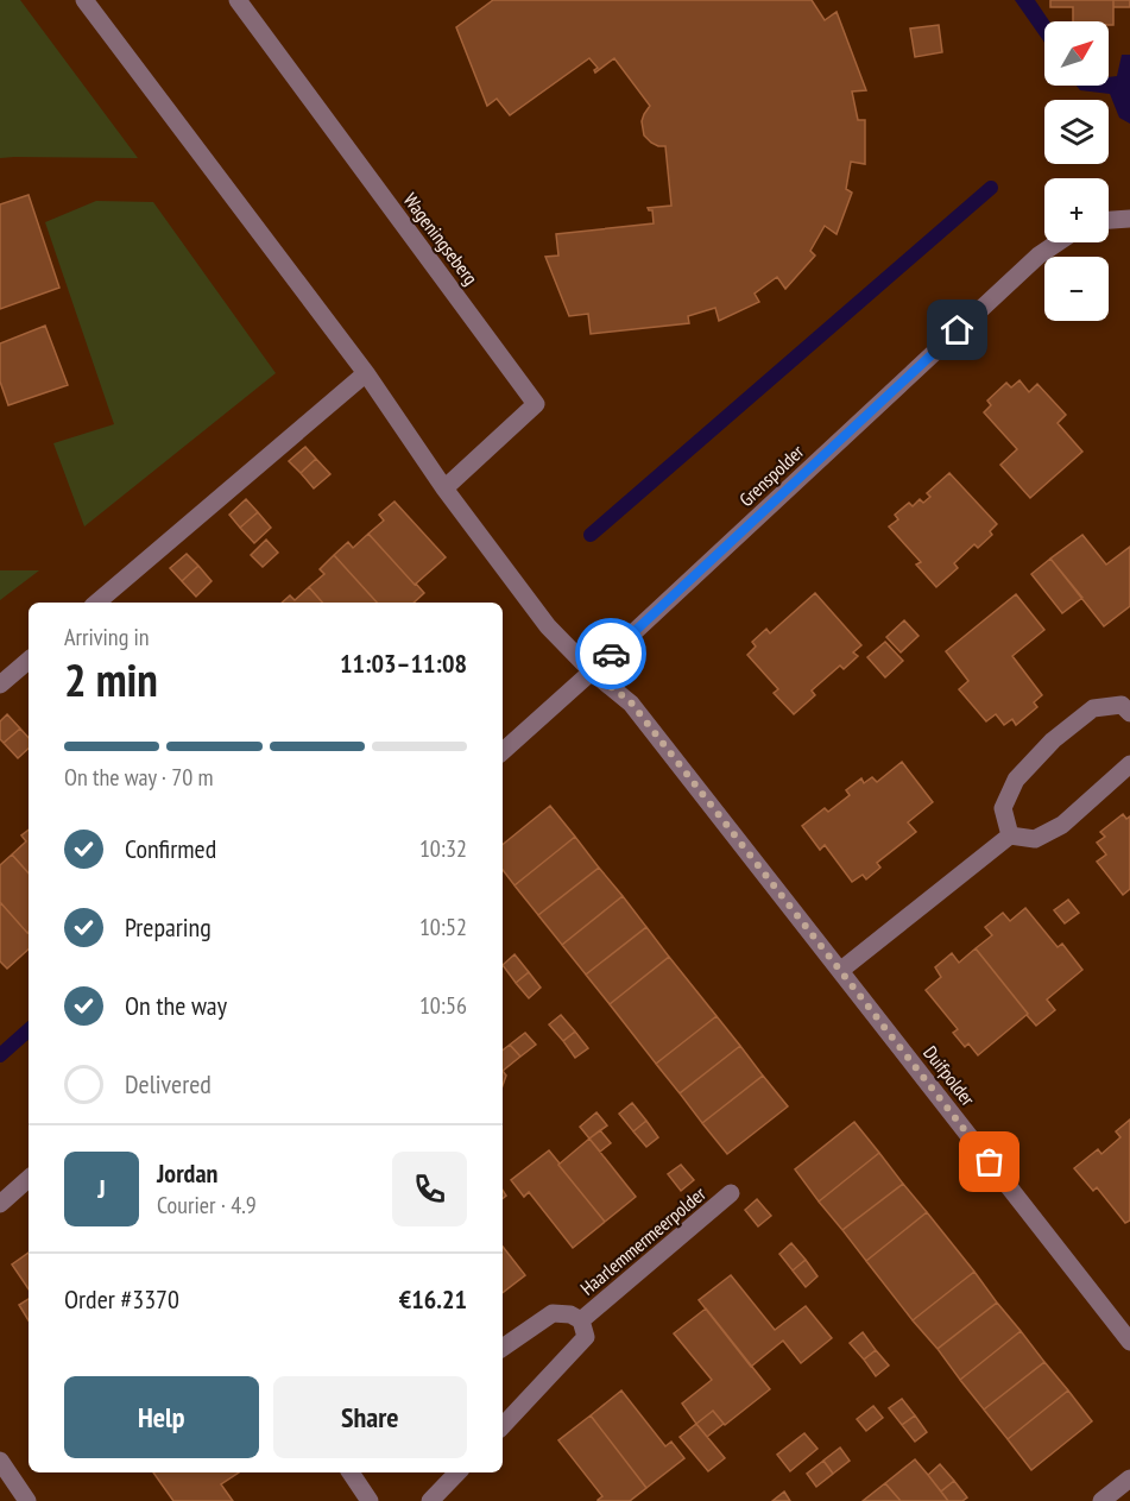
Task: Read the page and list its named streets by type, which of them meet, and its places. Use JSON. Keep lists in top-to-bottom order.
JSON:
{
  "streets": {
    "street": [
      "Wageningseberg",
      "Grenspolder",
      "Duifpolder",
      "Haarlemmermeerpolder"
    ]
  },
  "crossings": [
    ["Grenspolder", "Duifpolder"]
  ],
  "north": "top right",
  "page": {
    "map_buttons": ["+", "−"],
    "heading": ["2 min", "Arriving in", "11:03–11:08"],
    "panel": [
      "Jordan",
      "Courier · 4.9",
      "Order #3370",
      "€16.21"
    ],
    "bar": "On the way · 70 m",
    "list": [
      ["Confirmed", "10:32"],
      ["Preparing", "10:52"],
      ["On the way", "10:56"],
      "Delivered"
    ],
    "round": "J",
    "buttons": ["Help", "Share"]
  }
}
